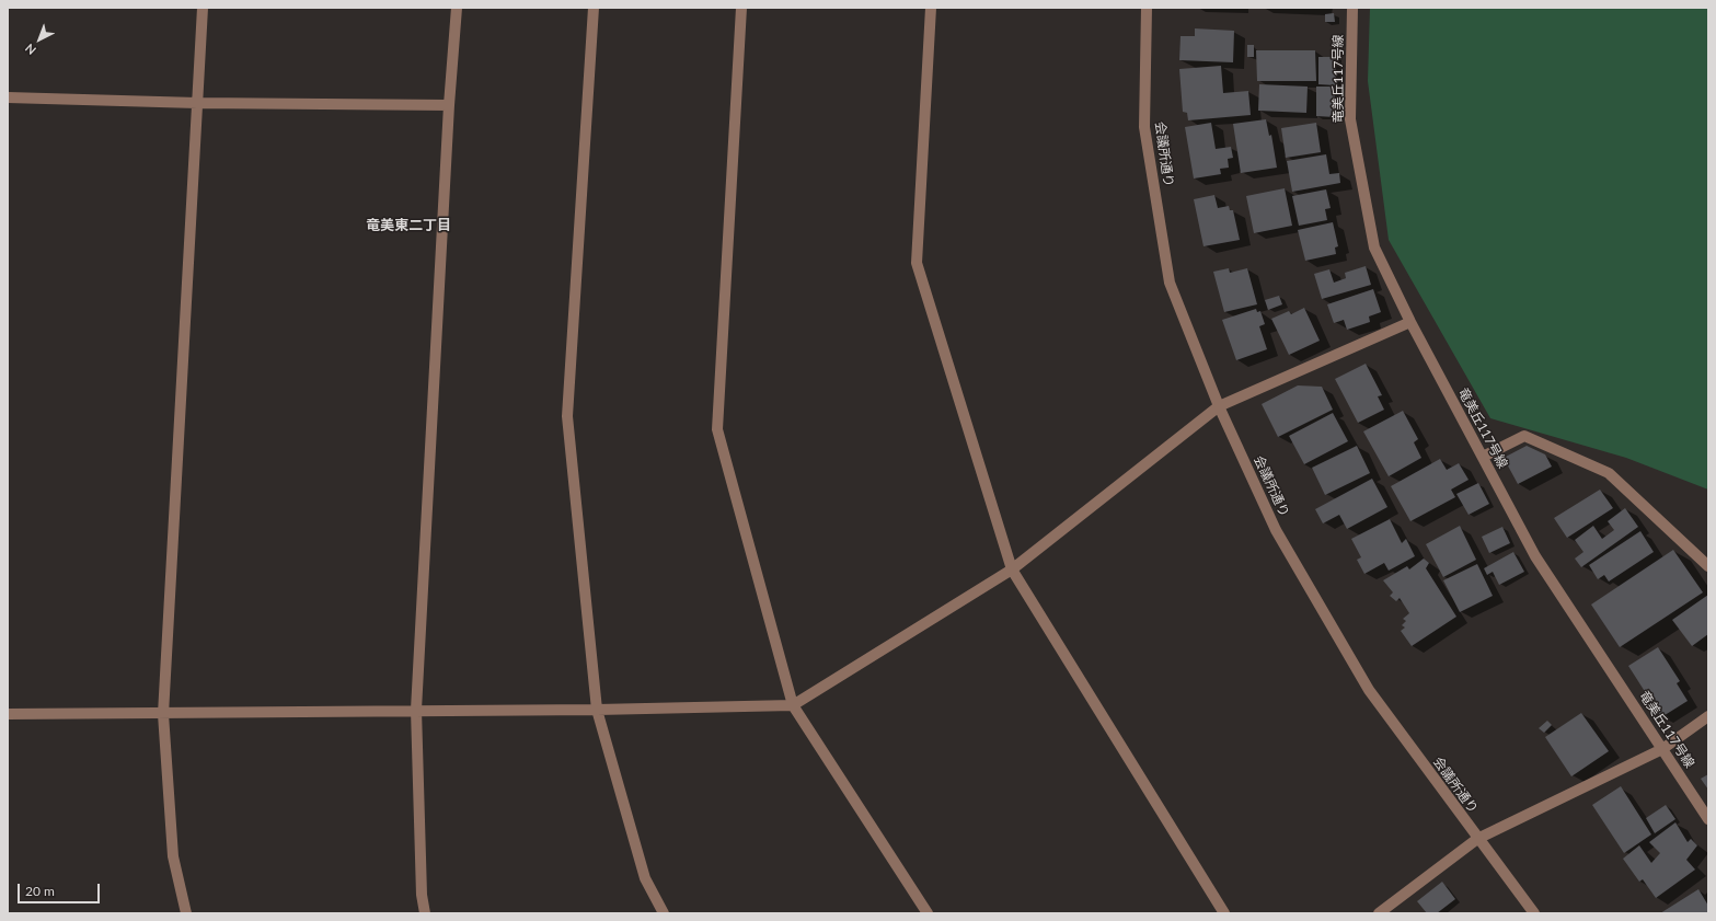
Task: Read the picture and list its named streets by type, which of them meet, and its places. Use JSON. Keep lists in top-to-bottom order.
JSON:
{
  "streets": {
    "street": ["竜美丘117号線", "会議所通り"]
  },
  "districts": ["竜美東二丁目"],
  "scale_bar": "20 m",
  "north": "bottom left"
}
